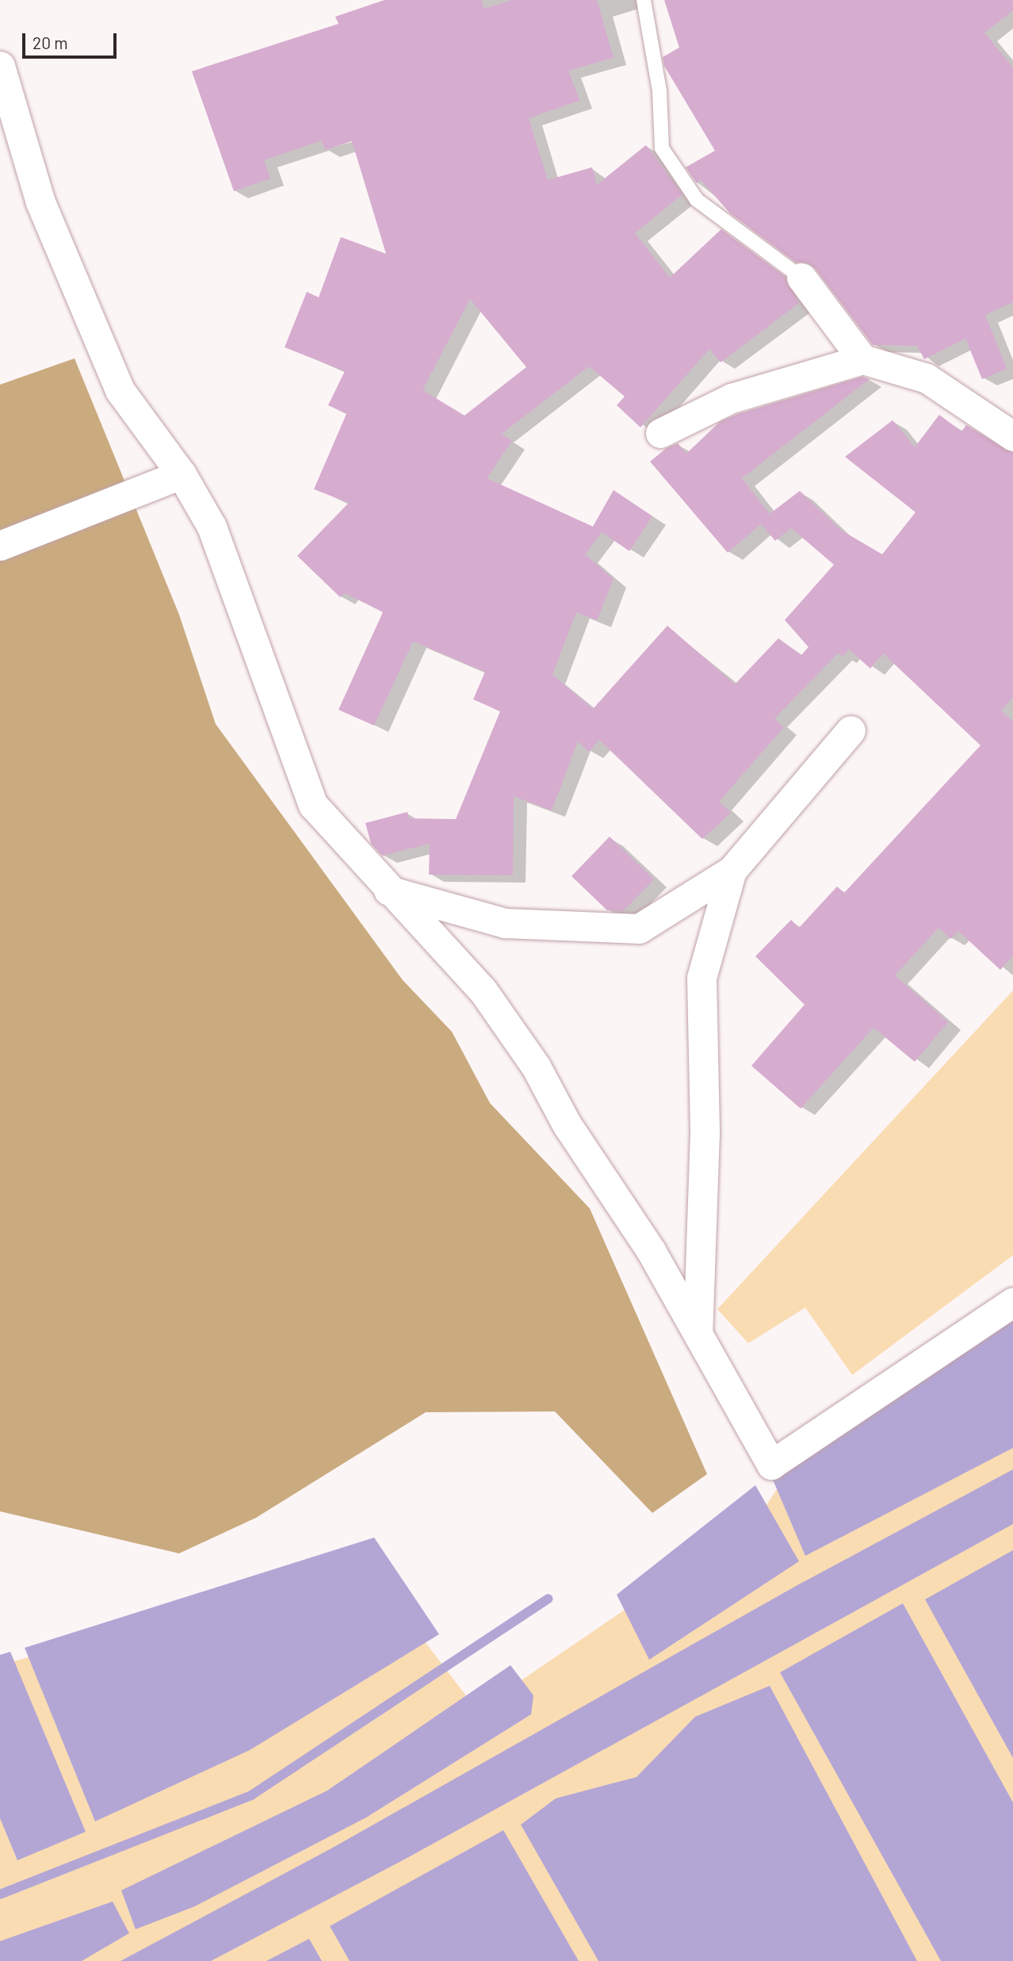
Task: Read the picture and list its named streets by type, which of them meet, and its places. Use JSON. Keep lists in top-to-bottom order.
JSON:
{
  "scale_bar": "20 m"
}
